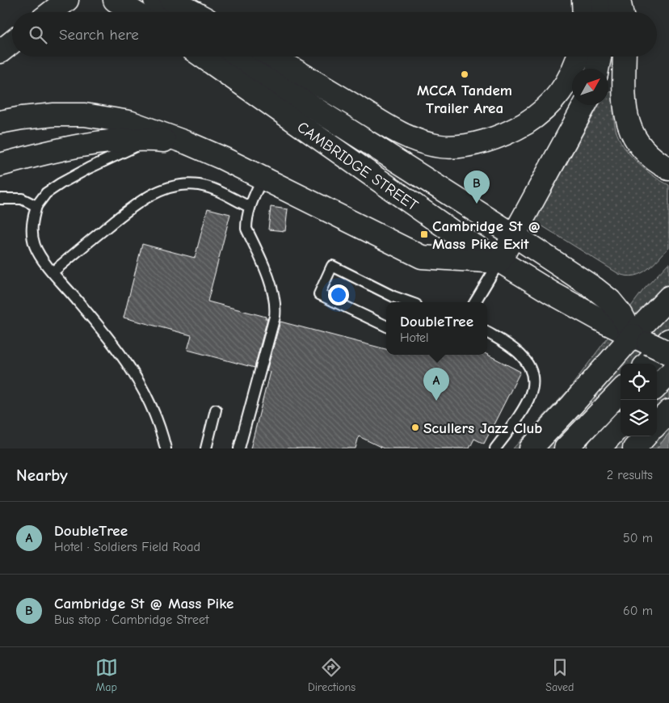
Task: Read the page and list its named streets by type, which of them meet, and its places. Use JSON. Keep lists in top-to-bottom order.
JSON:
{
  "streets": {
    "main road": ["CAMBRIDGE STREET"]
  },
  "places": {
    "other": ["MCCA Tandem Trailer Area", "Scullers Jazz Club"],
    "transit": ["Cambridge St @ Mass Pike Exit"]
  },
  "north": "top right",
  "page": {
    "search": "Search here",
    "pins": ["B", "A"],
    "popup": ["DoubleTree", "Hotel"],
    "heading": ["Nearby", "2 results"],
    "list": [
      {
        "mark": "A",
        "name": "DoubleTree",
        "note": "Hotel · Soldiers Field Road",
        "value": "50 m"
      },
      {
        "mark": "B",
        "name": "Cambridge St @ Mass Pike",
        "note": "Bus stop · Cambridge Street",
        "value": "60 m"
      }
    ],
    "nav": ["Map", "Directions", "Saved"]
  }
}
